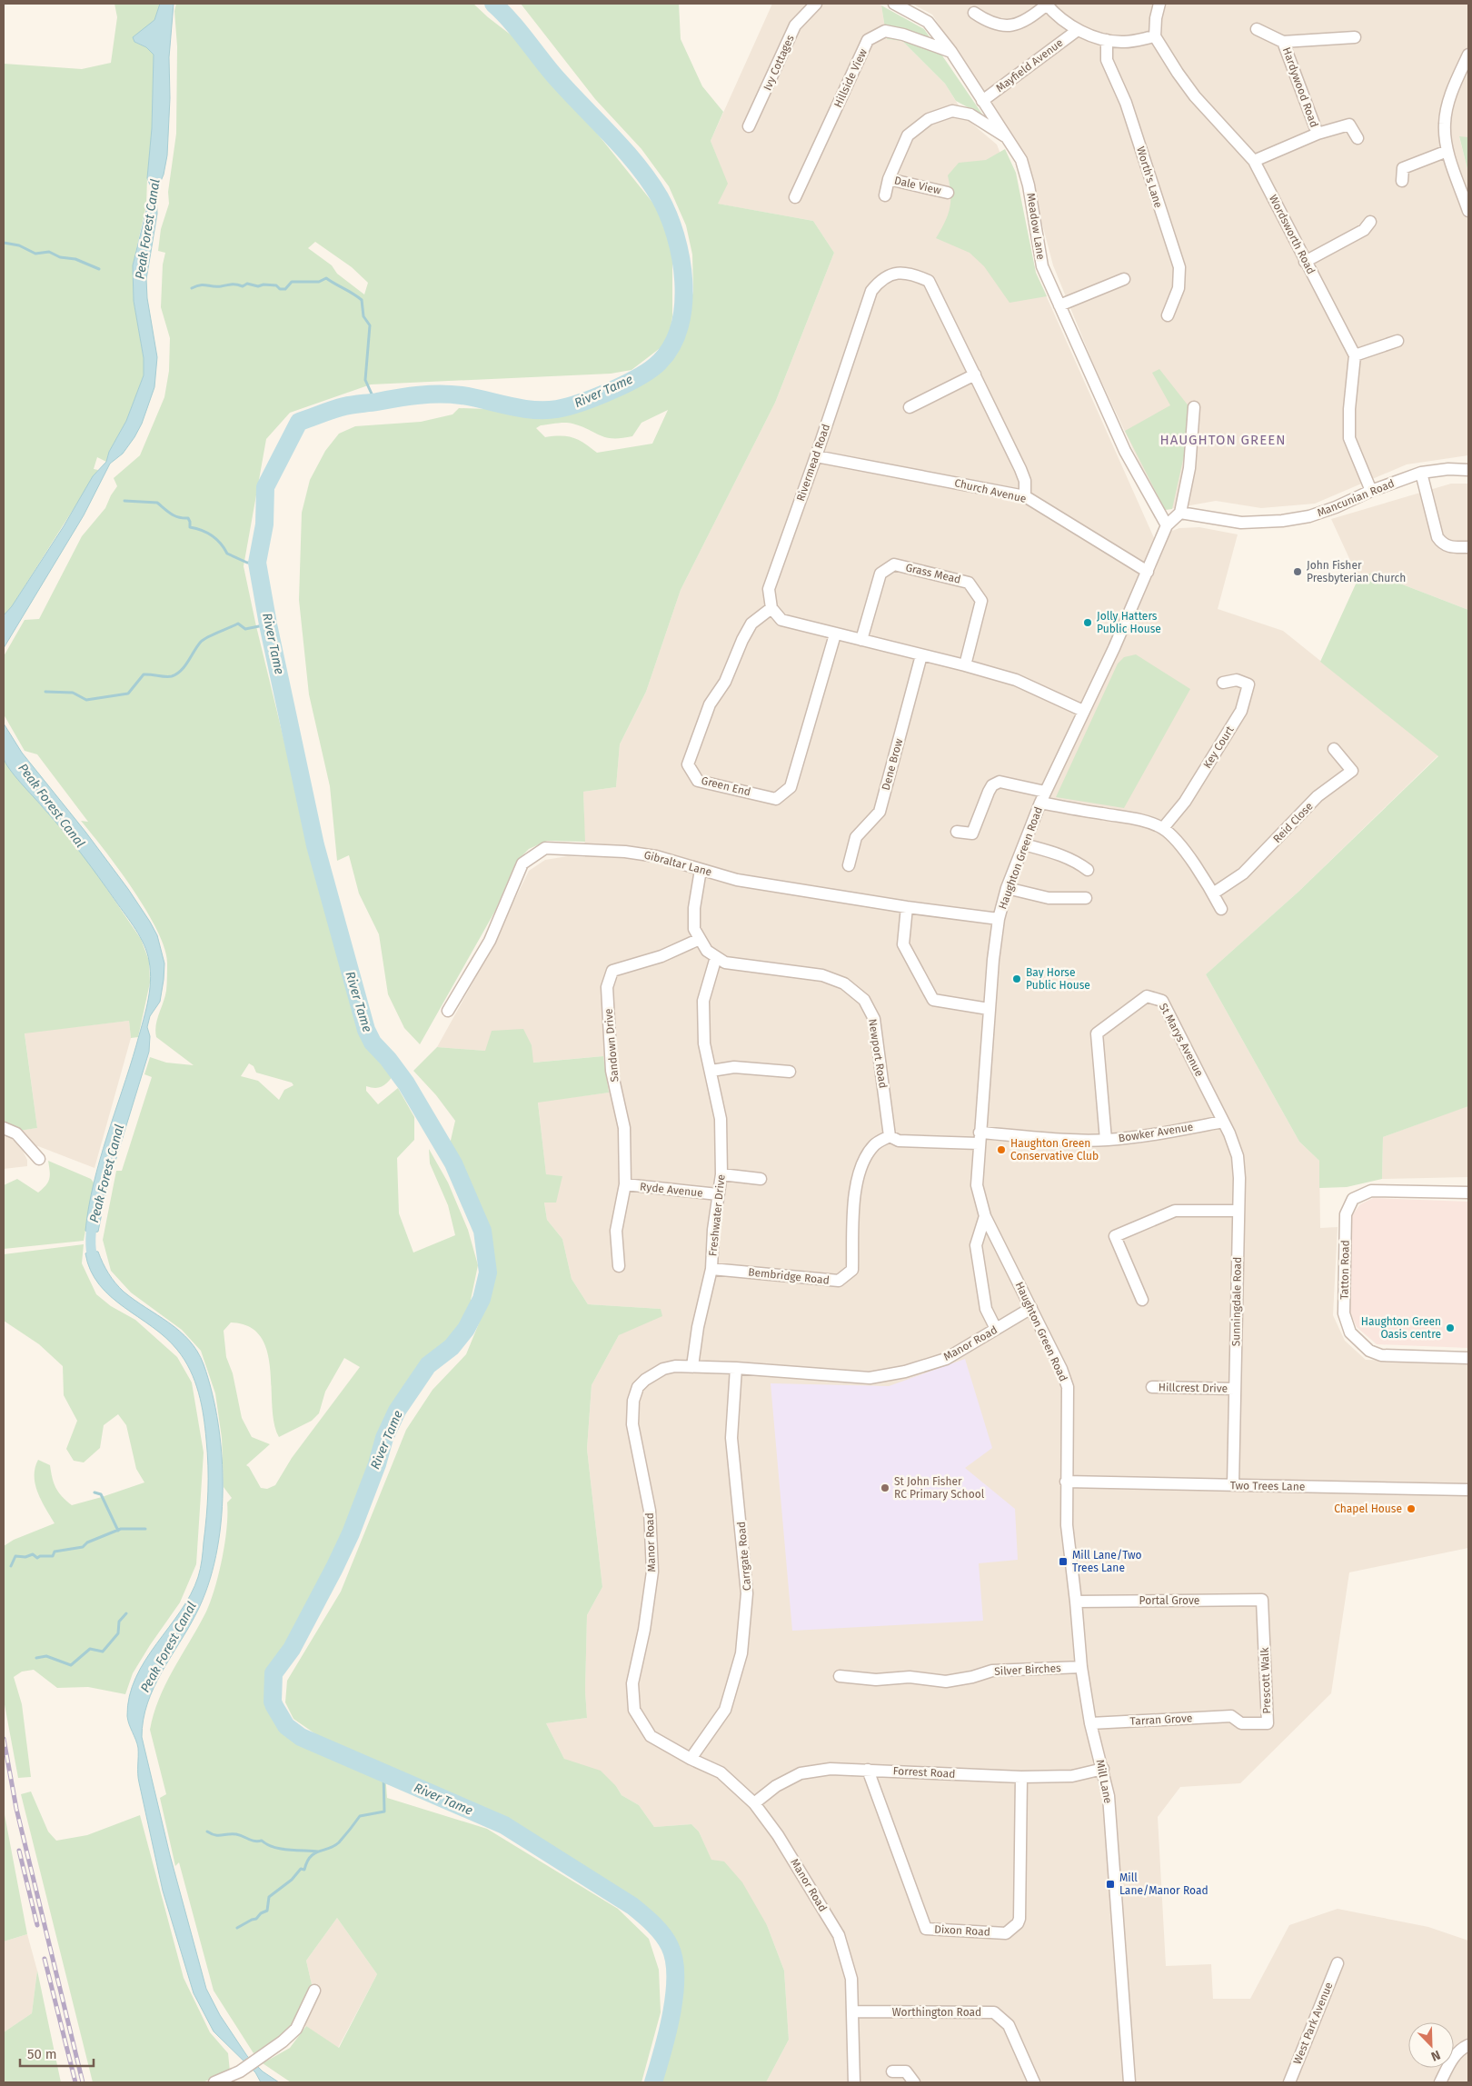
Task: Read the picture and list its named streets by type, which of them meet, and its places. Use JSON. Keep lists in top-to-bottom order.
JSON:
{
  "streets": {
    "street": [
      "Ivy Cottages",
      "Mayfield Avenue",
      "Hillside View",
      "Hardywood Road",
      "Worth's Lane",
      "Dale View",
      "Meadow Lane",
      "Wordsworth Road",
      "Rivermead Road",
      "Church Avenue",
      "Mancunian Road",
      "Grass Mead",
      "Key Court",
      "Dene Brow",
      "Green End",
      "Reid Close",
      "Haughton Green Road",
      "Gibraltar Lane",
      "St Marys Avenue",
      "Sandown Drive",
      "Newport Road",
      "Bowker Avenue",
      "Ryde Avenue",
      "Freshwater Drive",
      "Tatton Road",
      "Bembridge Road",
      "Sunningdale Road",
      "Manor Road",
      "Hillcrest Drive",
      "Two Trees Lane",
      "Carrgate Road",
      "Portal Grove",
      "Silver Birches",
      "Prescott Walk",
      "Tarran Grove",
      "Forrest Road",
      "Mill Lane",
      "Dixon Road",
      "Worthington Road",
      "West Park Avenue"
    ]
  },
  "crossings": [
    ["Mayfield Avenue", "Meadow Lane"],
    ["Hillside View", "Meadow Lane"],
    ["Dale View", "Meadow Lane"],
    ["Meadow Lane", "Haughton Green Road"],
    ["Rivermead Road", "Church Avenue"],
    ["Rivermead Road", "Green End"],
    ["Church Avenue", "Haughton Green Road"],
    ["Haughton Green Road", "Gibraltar Lane"],
    ["Haughton Green Road", "Bowker Avenue"],
    ["Haughton Green Road", "Manor Road"],
    ["Haughton Green Road", "Two Trees Lane"],
    ["Haughton Green Road", "Mill Lane"],
    ["Gibraltar Lane", "Newport Road"],
    ["St Marys Avenue", "Bowker Avenue"],
    ["St Marys Avenue", "Sunningdale Road"],
    ["Sandown Drive", "Newport Road"],
    ["Sandown Drive", "Ryde Avenue"],
    ["Newport Road", "Freshwater Drive"],
    ["Newport Road", "Bembridge Road"],
    ["Bowker Avenue", "Sunningdale Road"],
    ["Ryde Avenue", "Freshwater Drive"],
    ["Freshwater Drive", "Bembridge Road"],
    ["Freshwater Drive", "Manor Road"],
    ["Sunningdale Road", "Hillcrest Drive"],
    ["Sunningdale Road", "Two Trees Lane"],
    ["Manor Road", "Carrgate Road"],
    ["Manor Road", "Forrest Road"],
    ["Manor Road", "Worthington Road"],
    ["Two Trees Lane", "Mill Lane"],
    ["Portal Grove", "Prescott Walk"],
    ["Portal Grove", "Mill Lane"],
    ["Silver Birches", "Mill Lane"],
    ["Prescott Walk", "Tarran Grove"],
    ["Tarran Grove", "Mill Lane"],
    ["Forrest Road", "Mill Lane"],
    ["Forrest Road", "Dixon Road"]
  ],
  "districts": ["HAUGHTON GREEN"],
  "water": ["Peak Forest Canal", "River Tame"],
  "places": {
    "other": [
      "John Fisher Presbyterian Church",
      "Jolly Hatters Public House",
      "Bay Horse Public House",
      "Haughton Green Conservative Club",
      "Haughton Green Oasis centre",
      "St John Fisher RC Primary School",
      "Chapel House"
    ],
    "transit": ["Mill Lane/Two Trees Lane", "Mill Lane/Manor Road"]
  },
  "scale_bar": "50 m",
  "north": "bottom right"
}
